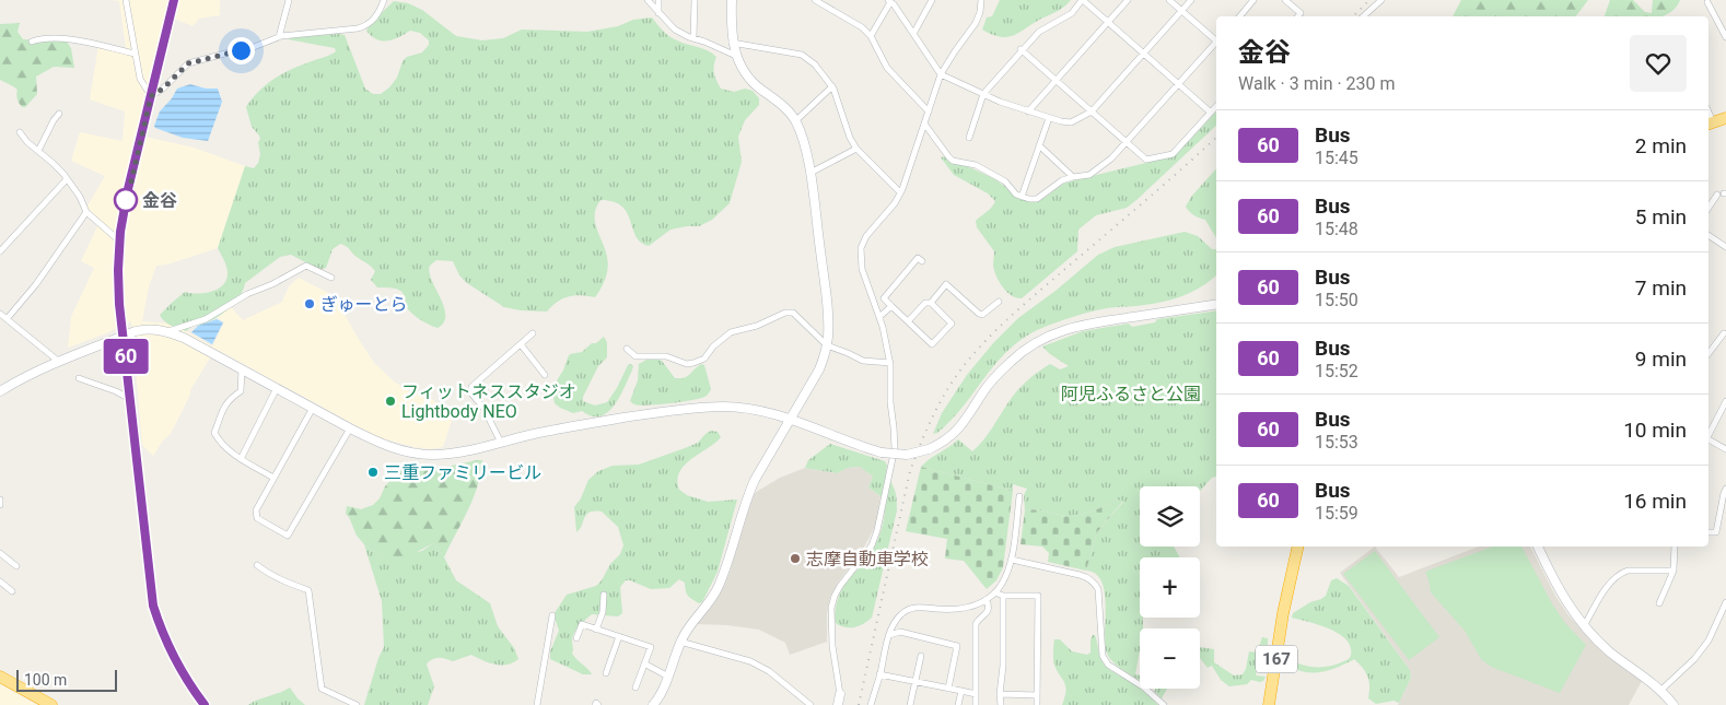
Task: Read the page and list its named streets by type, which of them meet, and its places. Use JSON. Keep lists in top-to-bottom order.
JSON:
{
  "streets": {
    "highway": ["167"]
  },
  "parks": ["阿児ふるさと公園"],
  "places": [
    "金谷",
    "ぎゅーとら",
    "フィットネススタジオ Lightbody NEO",
    "三重ファミリービル",
    "志摩自動車学校"
  ],
  "lines": ["bus line 60"],
  "scale_bar": "100 m",
  "page": {
    "on_map": "60",
    "heading": ["金谷", "Walk · 3 min · 230 m"],
    "list": [
      {
        "mark": "60",
        "name": "Bus",
        "note": "15:45",
        "value": "2 min"
      },
      {
        "mark": "60",
        "name": "Bus",
        "note": "15:48",
        "value": "5 min"
      },
      {
        "mark": "60",
        "name": "Bus",
        "note": "15:50",
        "value": "7 min"
      },
      {
        "mark": "60",
        "name": "Bus",
        "note": "15:52",
        "value": "9 min"
      },
      {
        "mark": "60",
        "name": "Bus",
        "note": "15:53",
        "value": "10 min"
      },
      {
        "mark": "60",
        "name": "Bus",
        "note": "15:59",
        "value": "16 min"
      }
    ],
    "map_buttons": ["+", "−"],
    "scale": "100 m"
  }
}
